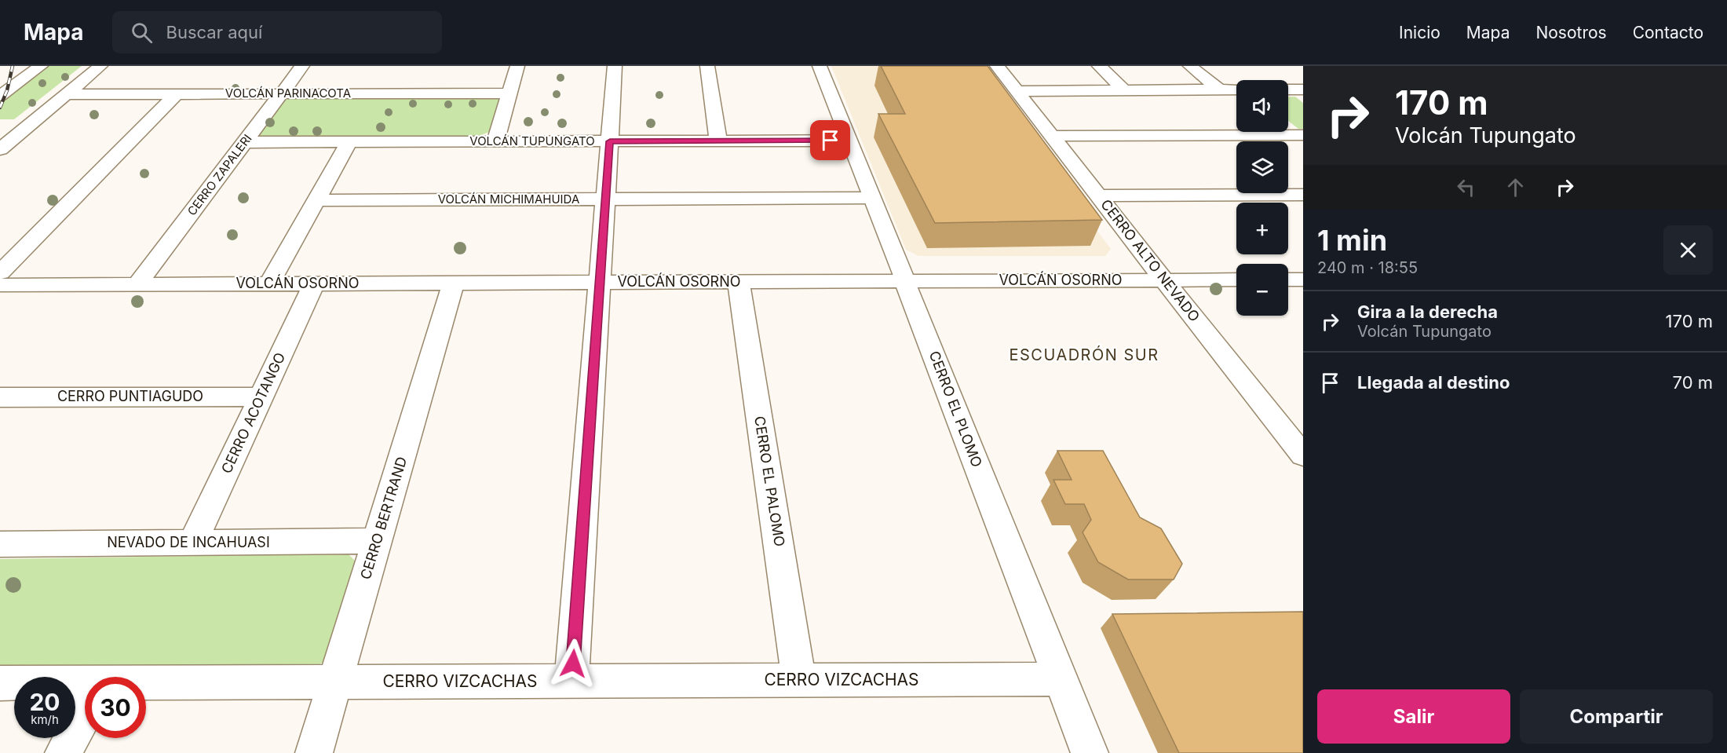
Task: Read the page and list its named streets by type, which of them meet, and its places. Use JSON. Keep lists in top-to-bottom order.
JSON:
{
  "streets": {
    "street": [
      "VOLCÁN PARINACOTA",
      "VOLCÁN TUPUNGATO",
      "CERRO ZAPALERI",
      "VOLCÁN MICHIMAHUIDA",
      "CERRO ALTO NEVADO",
      "VOLCÁN OSORNO",
      "CERRO PUNTIAGUDO",
      "CERRO EL PLOMO",
      "CERRO ACOTANGO",
      "CERRO EL PALOMO",
      "CERRO BERTRAND",
      "NEVADO DE INCAHUASI",
      "CERRO VIZCACHAS"
    ]
  },
  "crossings": [
    ["VOLCÁN PARINACOTA", "CERRO ZAPALERI"],
    ["VOLCÁN TUPUNGATO", "CERRO ZAPALERI"],
    ["VOLCÁN TUPUNGATO", "CERRO EL PLOMO"],
    ["CERRO ZAPALERI", "VOLCÁN OSORNO"],
    ["VOLCÁN MICHIMAHUIDA", "CERRO EL PLOMO"],
    ["CERRO ALTO NEVADO", "VOLCÁN OSORNO"],
    ["VOLCÁN OSORNO", "CERRO EL PLOMO"],
    ["VOLCÁN OSORNO", "CERRO ACOTANGO"],
    ["VOLCÁN OSORNO", "CERRO EL PALOMO"],
    ["VOLCÁN OSORNO", "CERRO BERTRAND"],
    ["CERRO PUNTIAGUDO", "CERRO ACOTANGO"],
    ["CERRO EL PLOMO", "CERRO VIZCACHAS"],
    ["CERRO ACOTANGO", "NEVADO DE INCAHUASI"],
    ["CERRO EL PALOMO", "CERRO VIZCACHAS"],
    ["CERRO BERTRAND", "NEVADO DE INCAHUASI"],
    ["CERRO BERTRAND", "CERRO VIZCACHAS"]
  ],
  "districts": ["ESCUADRÓN SUR"],
  "page": {
    "header": "Mapa",
    "search": "Buscar aquí",
    "nav": [
      "Inicio",
      "Mapa",
      "Nosotros",
      "Contacto"
    ],
    "turn": ["170 m", "Volcán Tupungato"],
    "map_buttons": ["+", "−"],
    "heading": ["1 min", "240 m · 18:55"],
    "list": [
      {
        "name": "Gira a la derecha",
        "note": "Volcán Tupungato",
        "value": "170 m"
      },
      {
        "name": "Llegada al destino",
        "value": "70 m"
      }
    ],
    "speed": "20 km/h",
    "limit": "30",
    "buttons": ["Salir", "Compartir"]
  }
}
